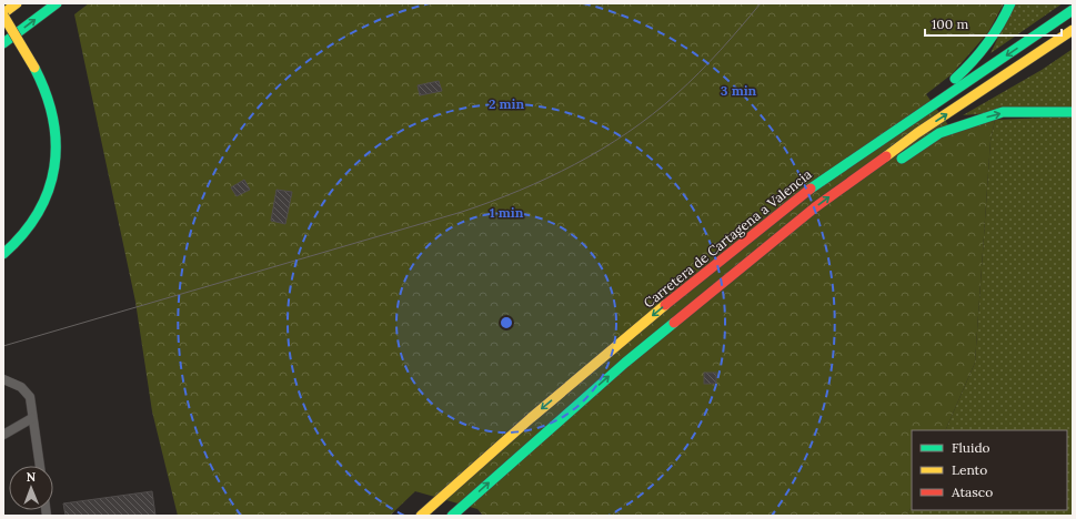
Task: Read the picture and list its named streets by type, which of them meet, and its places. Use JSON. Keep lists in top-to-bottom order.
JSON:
{
  "streets": {
    "highway": ["Carretera de Cartagena a Valencia"]
  },
  "legend": ["Fluido", "Lento", "Atasco"],
  "scale_bar": "100 m",
  "north": "top",
  "rings": ["3 min", "2 min", "1 min"]
}
